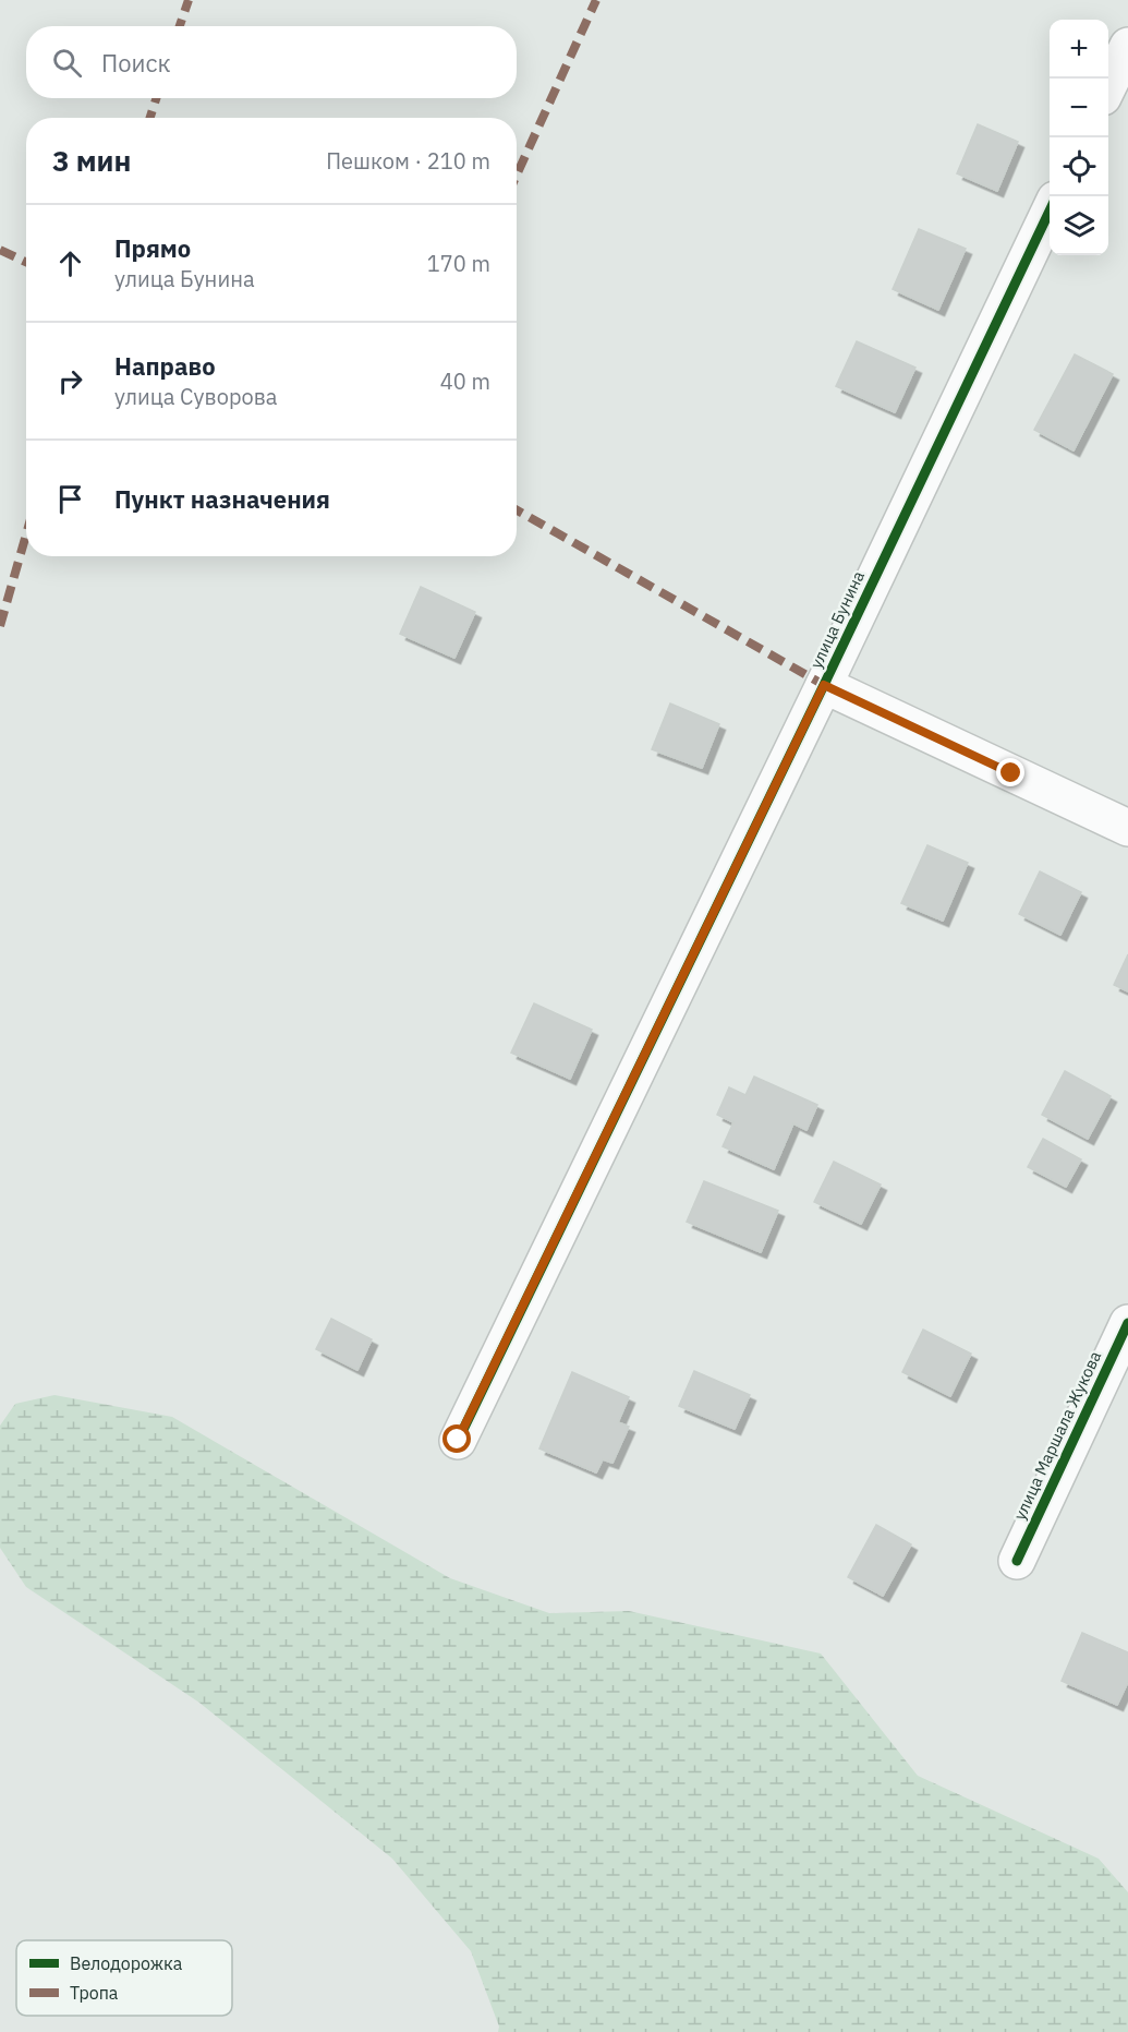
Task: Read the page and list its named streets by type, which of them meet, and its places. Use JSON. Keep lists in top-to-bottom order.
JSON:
{
  "streets": {
    "street": ["улица Бунина", "улица Маршала Жукова"]
  },
  "legend": ["Велодорожка", "Тропа"],
  "page": {
    "map_buttons": ["+", "−"],
    "search": "Поиск",
    "heading": ["3 мин", "Пешком · 210 m"],
    "list": [
      ["Прямо", "улица Бунина", "170 m"],
      ["Направо", "улица Суворова", "40 m"],
      "Пункт назначения"
    ]
  }
}
